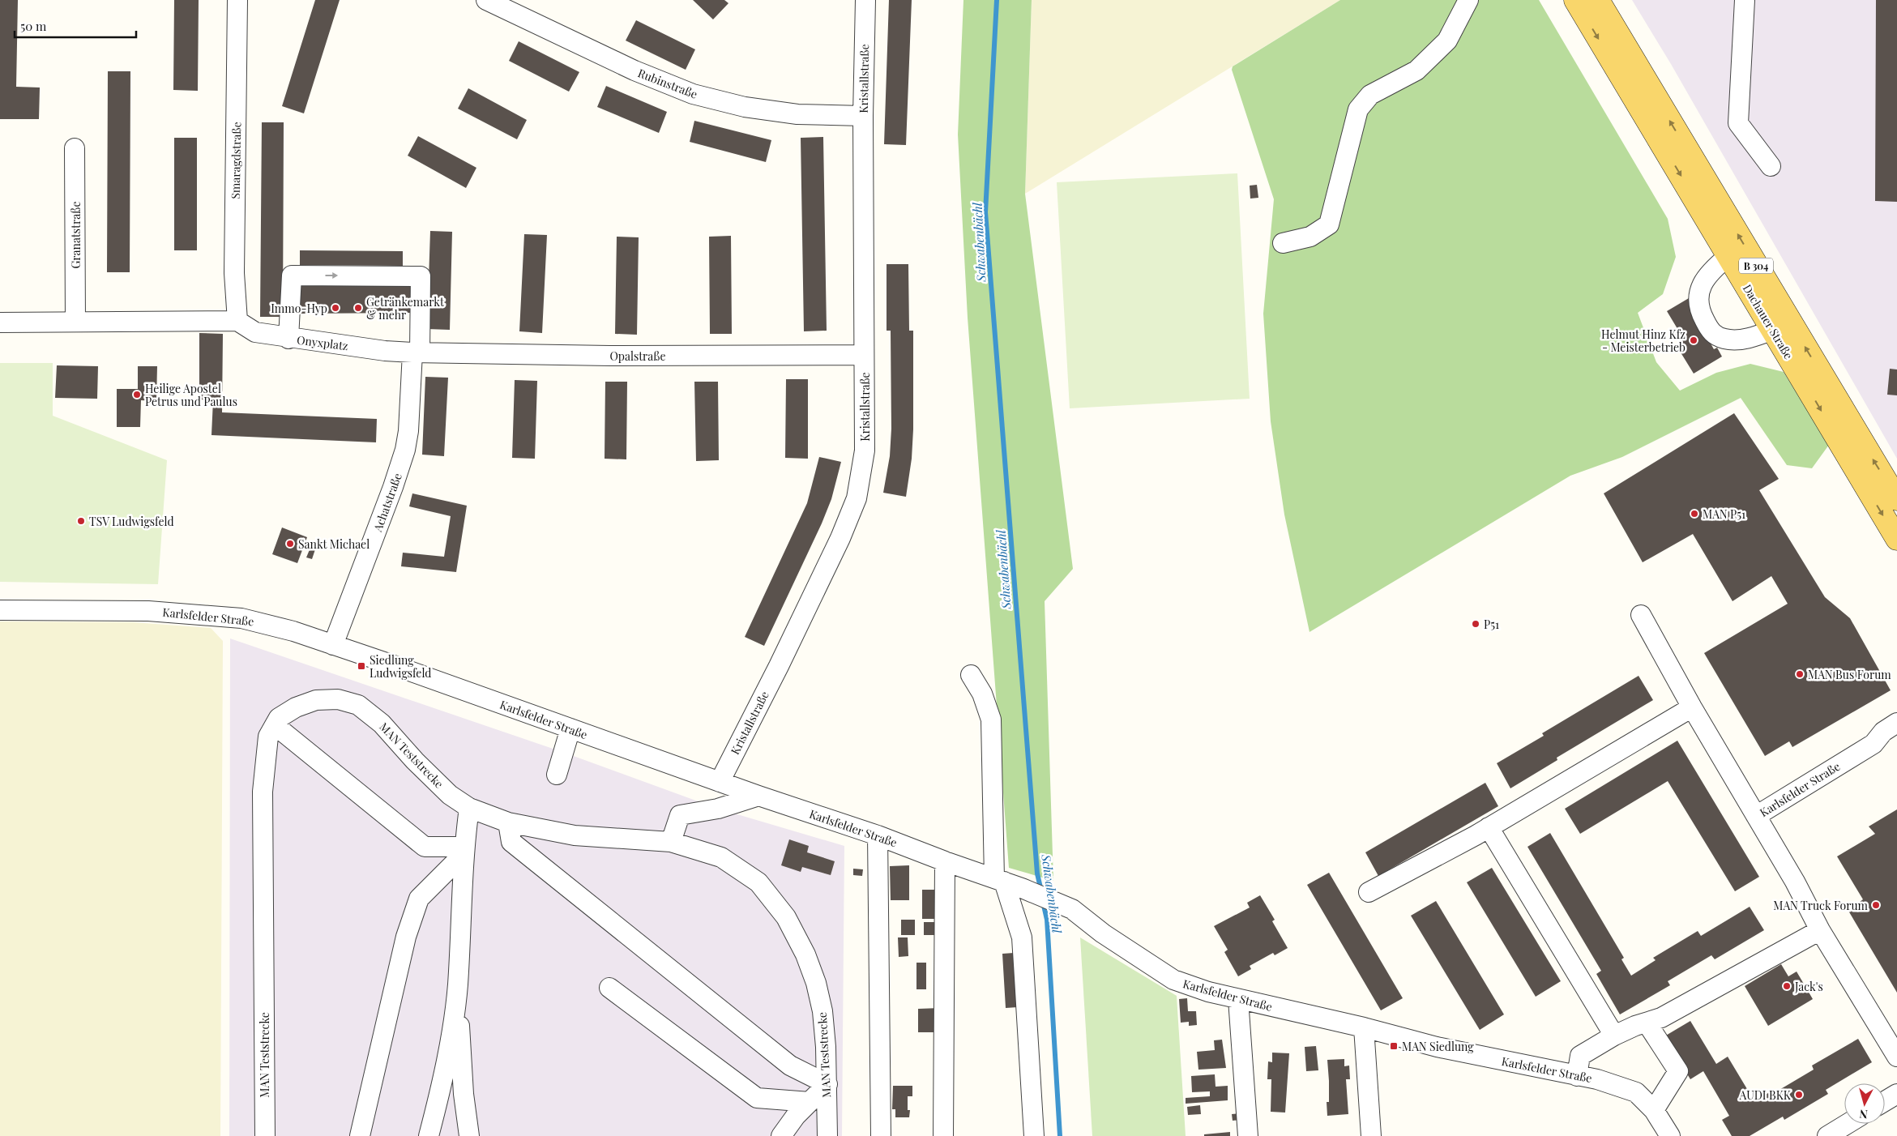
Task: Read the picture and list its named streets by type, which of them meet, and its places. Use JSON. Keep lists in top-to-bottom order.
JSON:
{
  "streets": {
    "main road": ["B 304", "Dachauer Straße"],
    "street": [
      "Kristallstraße",
      "Rubinstraße",
      "Smaragdstraße",
      "Granatstraße",
      "Onyxplatz",
      "Opalstraße",
      "Achatstraße",
      "Karlsfelder Straße",
      "MAN Teststrecke"
    ]
  },
  "crossings": [
    ["Kristallstraße", "Rubinstraße"],
    ["Kristallstraße", "Opalstraße"],
    ["Kristallstraße", "Karlsfelder Straße"],
    ["Smaragdstraße", "Onyxplatz"],
    ["Onyxplatz", "Opalstraße"],
    ["Onyxplatz", "Achatstraße"],
    ["Opalstraße", "Achatstraße"],
    ["Achatstraße", "Karlsfelder Straße"]
  ],
  "water": ["Schwabenbächl"],
  "places": {
    "other": [
      "Immo-Hyp",
      "Getränkemarkt & mehr",
      "Helmut Hinz Kfz - Meisterbetrieb",
      "Heilige Apostel Petrus und Paulus",
      "MAN P51",
      "TSV Ludwigsfeld",
      "Sankt Michael",
      "P51",
      "MAN Bus Forum",
      "MAN Truck Forum",
      "Jack's",
      "AUDI BKK"
    ],
    "transit": ["Siedlung Ludwigsfeld", "MAN Siedlung"]
  },
  "scale_bar": "50 m",
  "north": "bottom"
}
